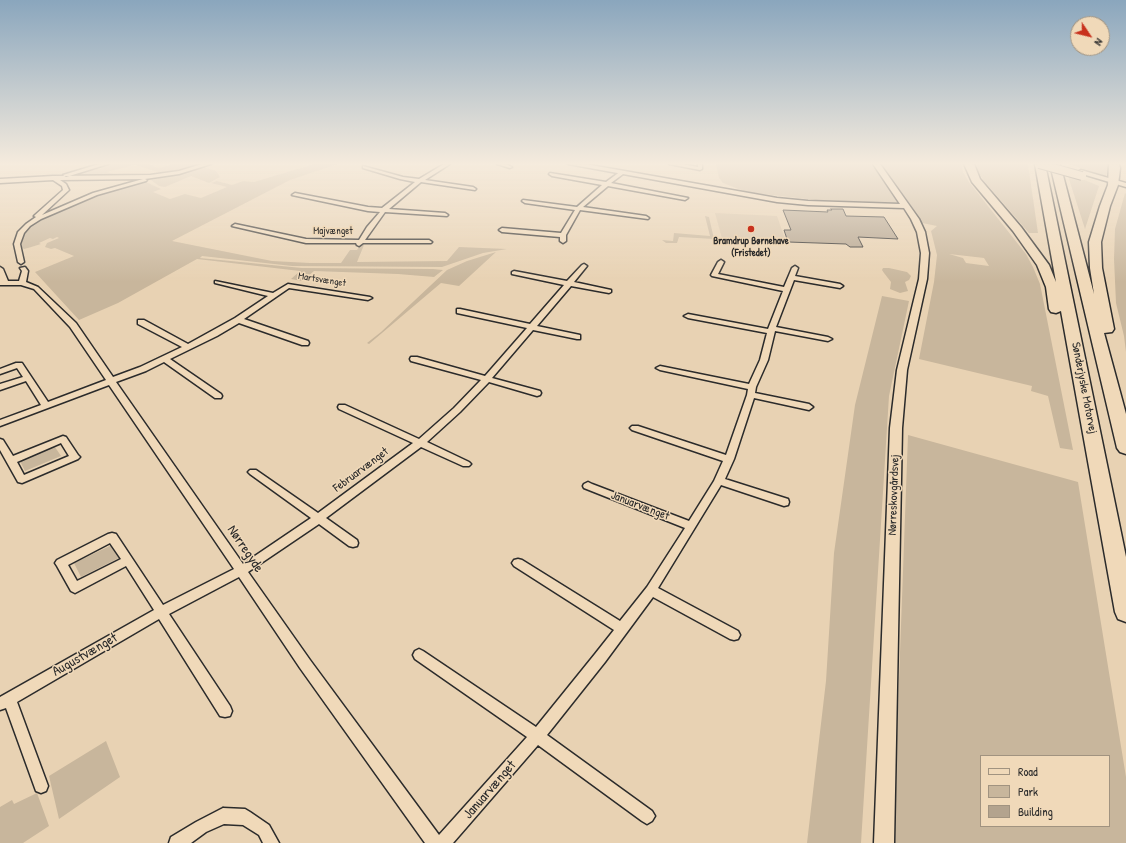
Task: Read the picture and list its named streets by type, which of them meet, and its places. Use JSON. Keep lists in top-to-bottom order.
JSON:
{
  "streets": {
    "highway": ["Sønderjyske Motorvej"],
    "street": [
      "Majvænget",
      "Martsvænget",
      "Februarvænget",
      "Nørreskovgårdsvej",
      "Januarvænget",
      "Nørregyde",
      "Augustvænget"
    ]
  },
  "crossings": [
    ["Martsvænget", "Nørregyde"],
    ["Februarvænget", "Nørregyde"],
    ["Februarvænget", "Augustvænget"],
    ["Nørregyde", "Augustvænget"]
  ],
  "places": ["Bramdrup Børnehave (Fristedet)"],
  "legend": ["Road", "Park", "Building"],
  "north": "bottom right"
}
